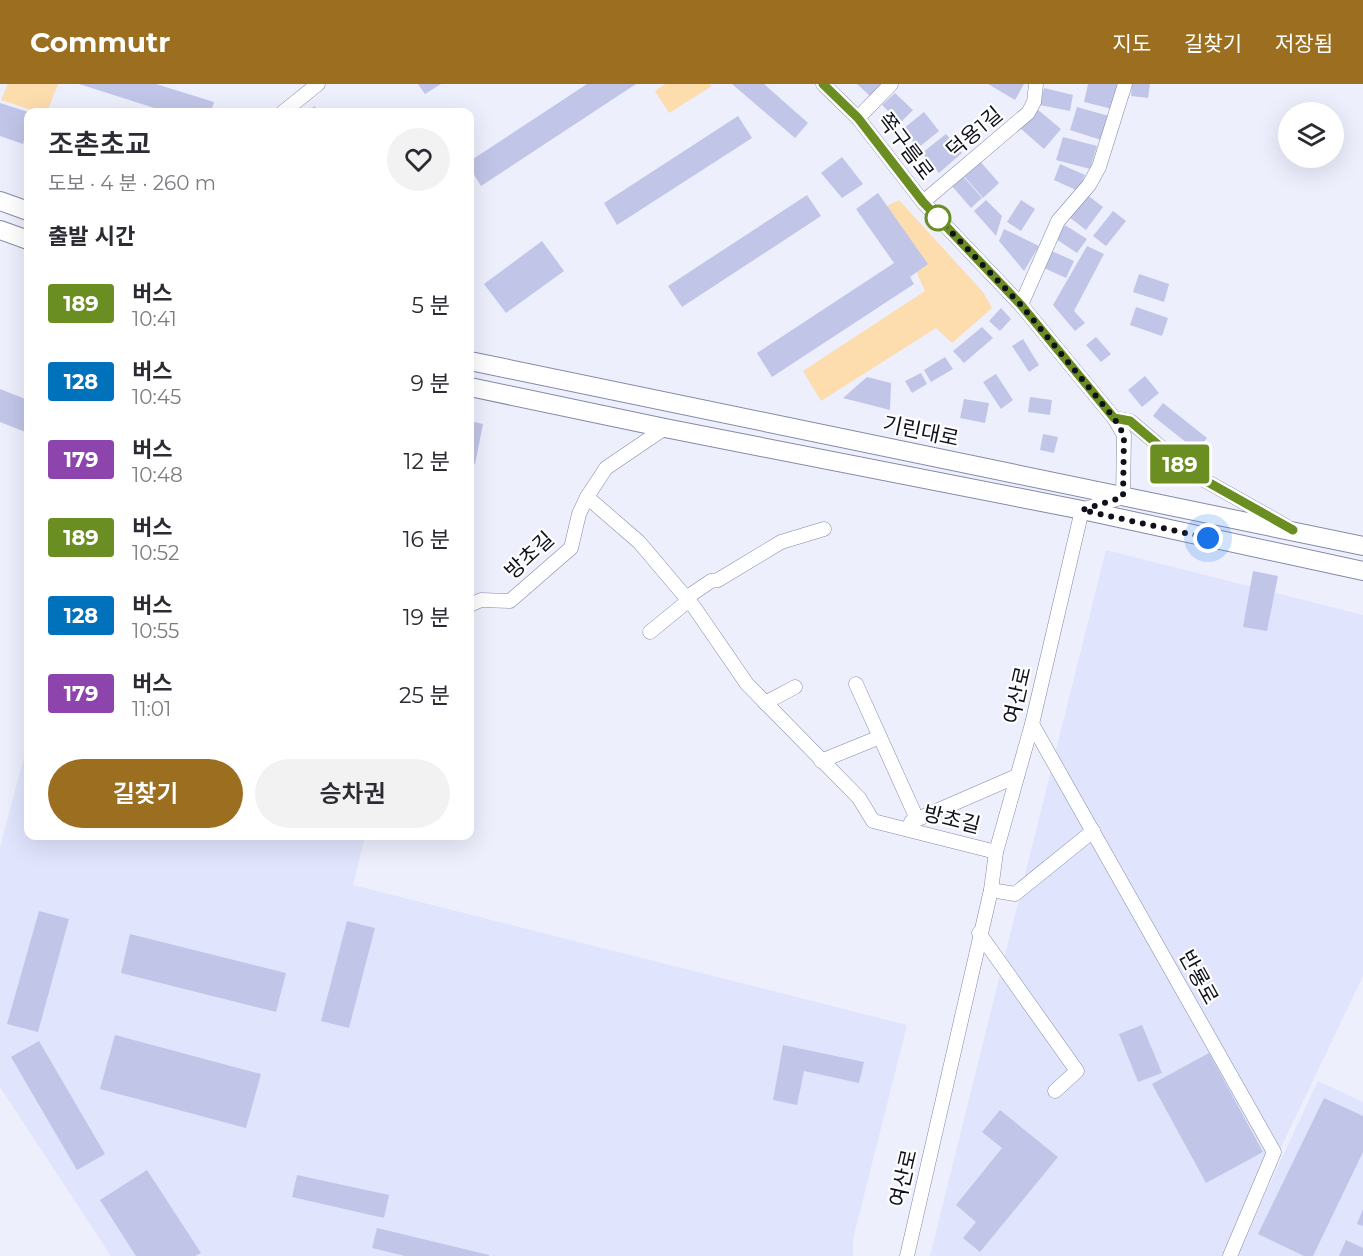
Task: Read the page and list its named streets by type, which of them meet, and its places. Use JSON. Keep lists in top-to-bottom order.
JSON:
{
  "streets": {
    "street": [
      "덕용1길",
      "쪽구름로",
      "기린대로",
      "방초길",
      "여산로",
      "반룡로"
    ]
  },
  "crossings": [
    ["덕용1길", "쪽구름로"],
    ["쪽구름로", "기린대로"],
    ["방초길", "여산로"],
    ["여산로", "반룡로"]
  ],
  "lines": ["bus line 189"],
  "page": {
    "header": "Commutr",
    "nav": ["지도", "길찾기", "저장됨"],
    "on_map": "189",
    "heading": [
      ["조촌초교", "도보 · 4 분 · 260 m"],
      "출발 시간"
    ],
    "list": [
      {
        "mark": "189",
        "name": "버스",
        "note": "10:41",
        "value": "5 분"
      },
      {
        "mark": "128",
        "name": "버스",
        "note": "10:45",
        "value": "9 분"
      },
      {
        "mark": "179",
        "name": "버스",
        "note": "10:48",
        "value": "12 분"
      },
      {
        "mark": "189",
        "name": "버스",
        "note": "10:52",
        "value": "16 분"
      },
      {
        "mark": "128",
        "name": "버스",
        "note": "10:55",
        "value": "19 분"
      },
      {
        "mark": "179",
        "name": "버스",
        "note": "11:01",
        "value": "25 분"
      }
    ],
    "buttons": ["길찾기", "승차권"]
  }
}
